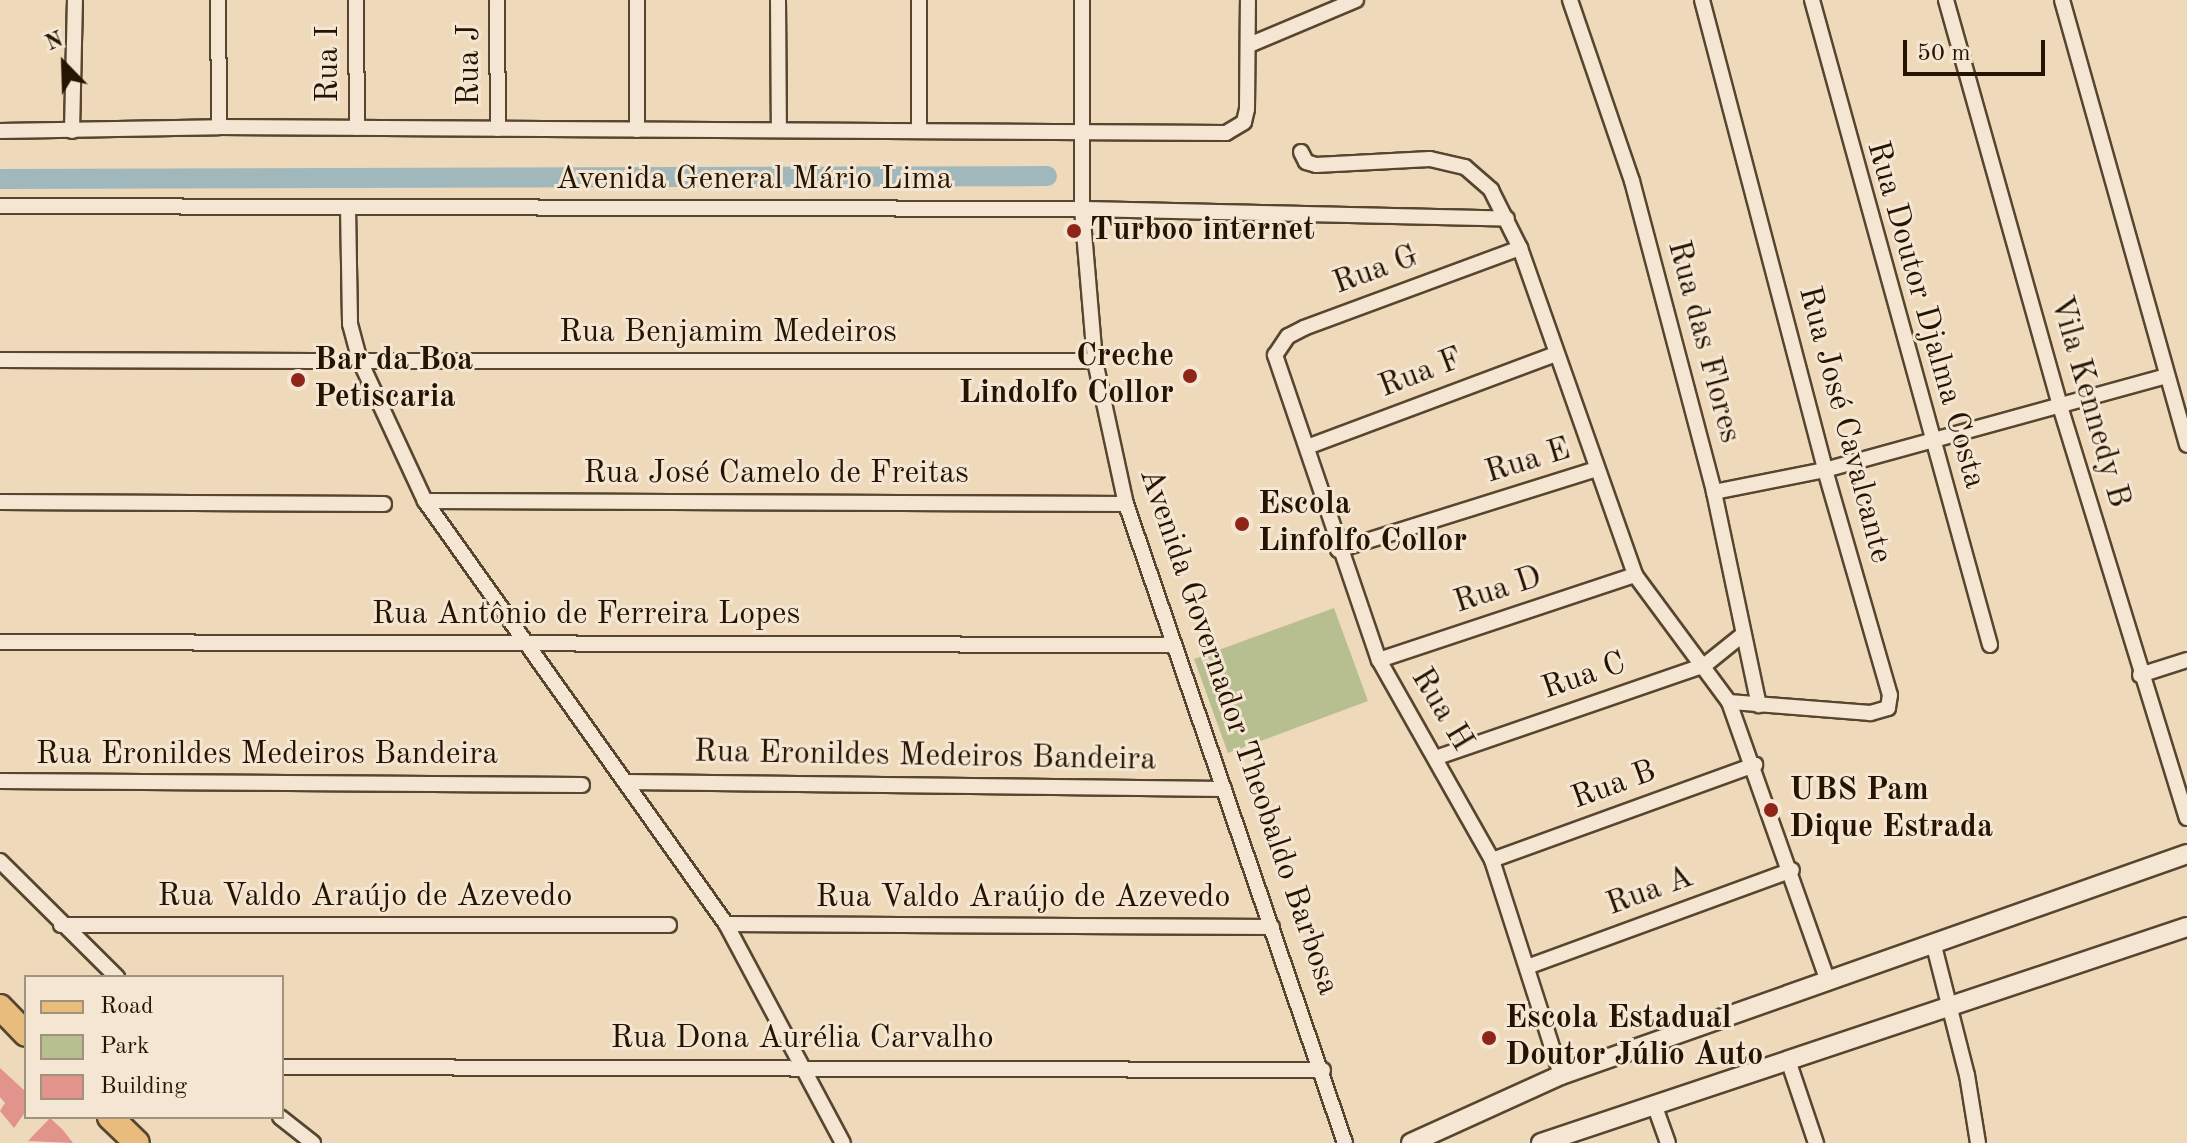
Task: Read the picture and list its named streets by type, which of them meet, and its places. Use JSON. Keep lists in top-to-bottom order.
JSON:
{
  "streets": {
    "street": [
      "Rua I",
      "Rua J",
      "Avenida General Mário Lima",
      "Rua G",
      "Rua Doutor Djalma Costa",
      "Rua Benjamim Medeiros",
      "Rua das Flores",
      "Rua F",
      "Vila Kennedy B",
      "Rua José Cavalcante",
      "Rua E",
      "Rua José Camelo de Freitas",
      "Rua D",
      "Rua Antônio de Ferreira Lopes",
      "Rua C",
      "Rua H",
      "Avenida Governador Theobaldo Barbosa",
      "Rua Eronildes Medeiros Bandeira",
      "Rua B",
      "Rua A",
      "Rua Valdo Araújo de Azevedo",
      "Rua Dona Aurélia Carvalho"
    ]
  },
  "crossings": [
    ["Rua I", "Avenida General Mário Lima"],
    ["Rua J", "Avenida General Mário Lima"],
    ["Avenida General Mário Lima", "Avenida Governador Theobaldo Barbosa"],
    ["Rua G", "Rua H"],
    ["Rua Benjamim Medeiros", "Avenida Governador Theobaldo Barbosa"],
    ["Rua das Flores", "Rua José Cavalcante"],
    ["Rua das Flores", "Rua C"],
    ["Rua F", "Rua H"],
    ["Rua E", "Rua H"],
    ["Rua José Camelo de Freitas", "Avenida Governador Theobaldo Barbosa"],
    ["Rua D", "Rua H"],
    ["Rua Antônio de Ferreira Lopes", "Avenida Governador Theobaldo Barbosa"],
    ["Rua C", "Rua H"],
    ["Rua H", "Rua B"],
    ["Rua H", "Rua A"],
    ["Avenida Governador Theobaldo Barbosa", "Rua Eronildes Medeiros Bandeira"],
    ["Avenida Governador Theobaldo Barbosa", "Rua Valdo Araújo de Azevedo"],
    ["Avenida Governador Theobaldo Barbosa", "Rua Dona Aurélia Carvalho"]
  ],
  "places": [
    "Turboo internet",
    "Creche Lindolfo Collor",
    "Bar da Boa Petiscaria",
    "Escola Linfolfo Collor",
    "UBS Pam Dique Estrada",
    "Escola Estadual Doutor Júlio Auto"
  ],
  "legend": ["Road", "Park", "Building"],
  "scale_bar": "50 m",
  "north": "top left"
}
